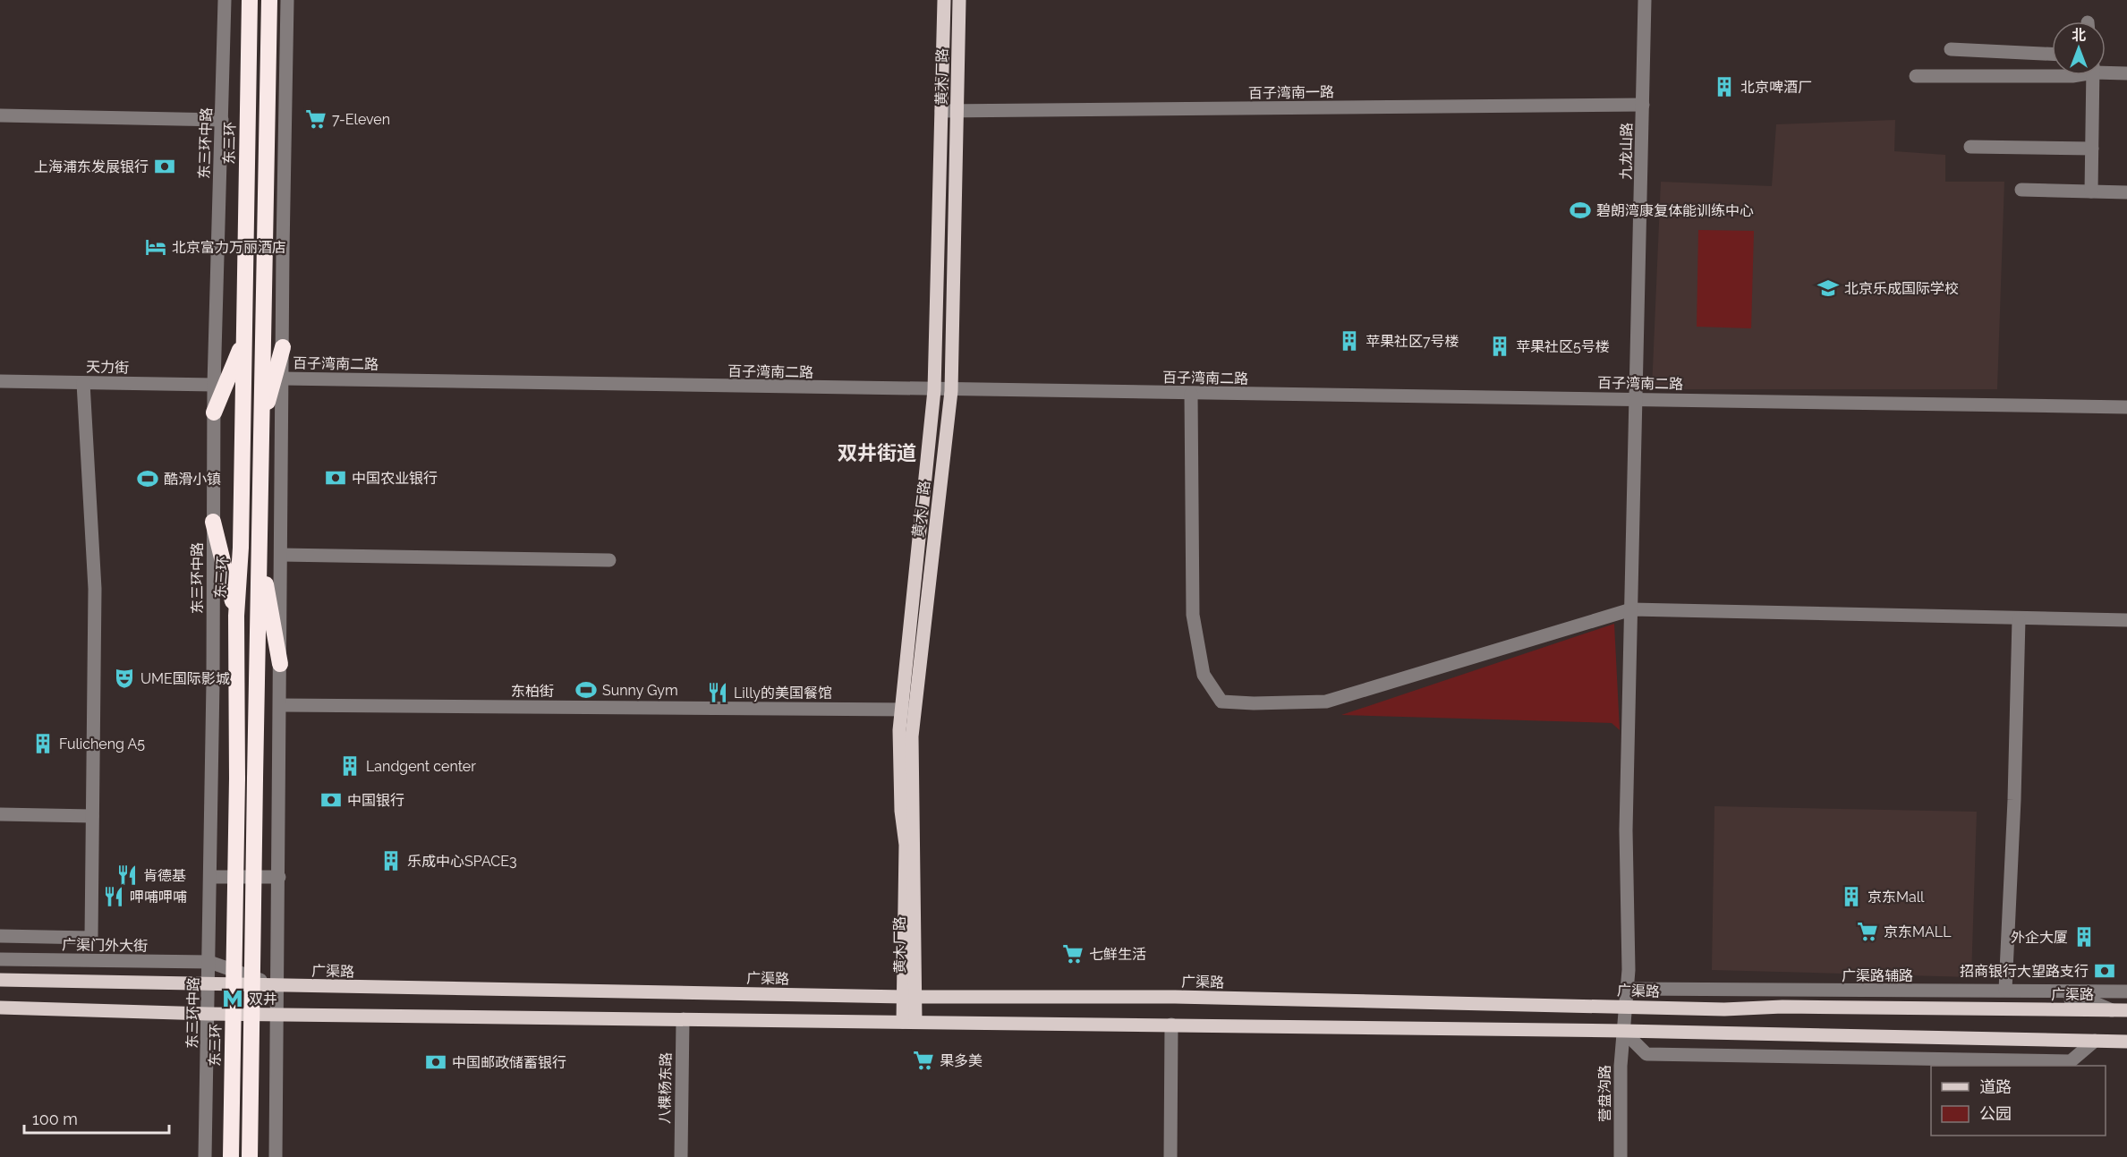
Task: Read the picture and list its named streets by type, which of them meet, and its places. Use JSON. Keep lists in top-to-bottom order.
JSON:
{
  "streets": {
    "highway": ["东三环"],
    "main road": ["黄木厂路", "广渠路"],
    "street": [
      "百子湾南一路",
      "东三环中路",
      "九龙山路",
      "百子湾南二路",
      "天力街",
      "东柏街",
      "广渠门外大街",
      "广渠路辅路",
      "八棵杨东路",
      "营盘沟路"
    ]
  },
  "crossings": [
    ["黄木厂路", "百子湾南一路"],
    ["黄木厂路", "百子湾南二路"],
    ["黄木厂路", "东柏街"],
    ["黄木厂路", "广渠路"],
    ["百子湾南一路", "九龙山路"],
    ["东三环中路", "天力街"],
    ["东三环中路", "广渠门外大街"],
    ["东三环中路", "广渠路"],
    ["九龙山路", "百子湾南二路"],
    ["九龙山路", "营盘沟路"],
    ["广渠门外大街", "广渠路"],
    ["广渠路", "营盘沟路"],
    ["广渠路辅路", "营盘沟路"]
  ],
  "districts": ["双井街道"],
  "places": {
    "building": [
      "北京啤酒厂",
      "苹果社区7号楼",
      "苹果社区5号楼",
      "Fulicheng A5",
      "Landgent center",
      "乐成中心SPACE3",
      "京东Mall",
      "外企大厦"
    ],
    "supermarket": [
      "7-Eleven",
      "京东MALL",
      "七鲜生活",
      "果多美"
    ],
    "bank": [
      "上海浦东发展银行",
      "中国农业银行",
      "中国银行",
      "招商银行大望路支行",
      "中国邮政储蓄银行"
    ],
    "sports": ["碧朗湾康复体能训练中心", "酷滑小镇", "Sunny Gym"],
    "hotel": ["北京富力万丽酒店"],
    "school or university": ["北京乐成国际学校"],
    "theatre": ["UME国际影城"],
    "restaurant": ["Lilly的美国餐馆", "肯德基", "呷哺呷哺"],
    "metro station": ["双井"]
  },
  "legend": ["道路", "公园"],
  "scale_bar": "100 m",
  "north": "top"
}
